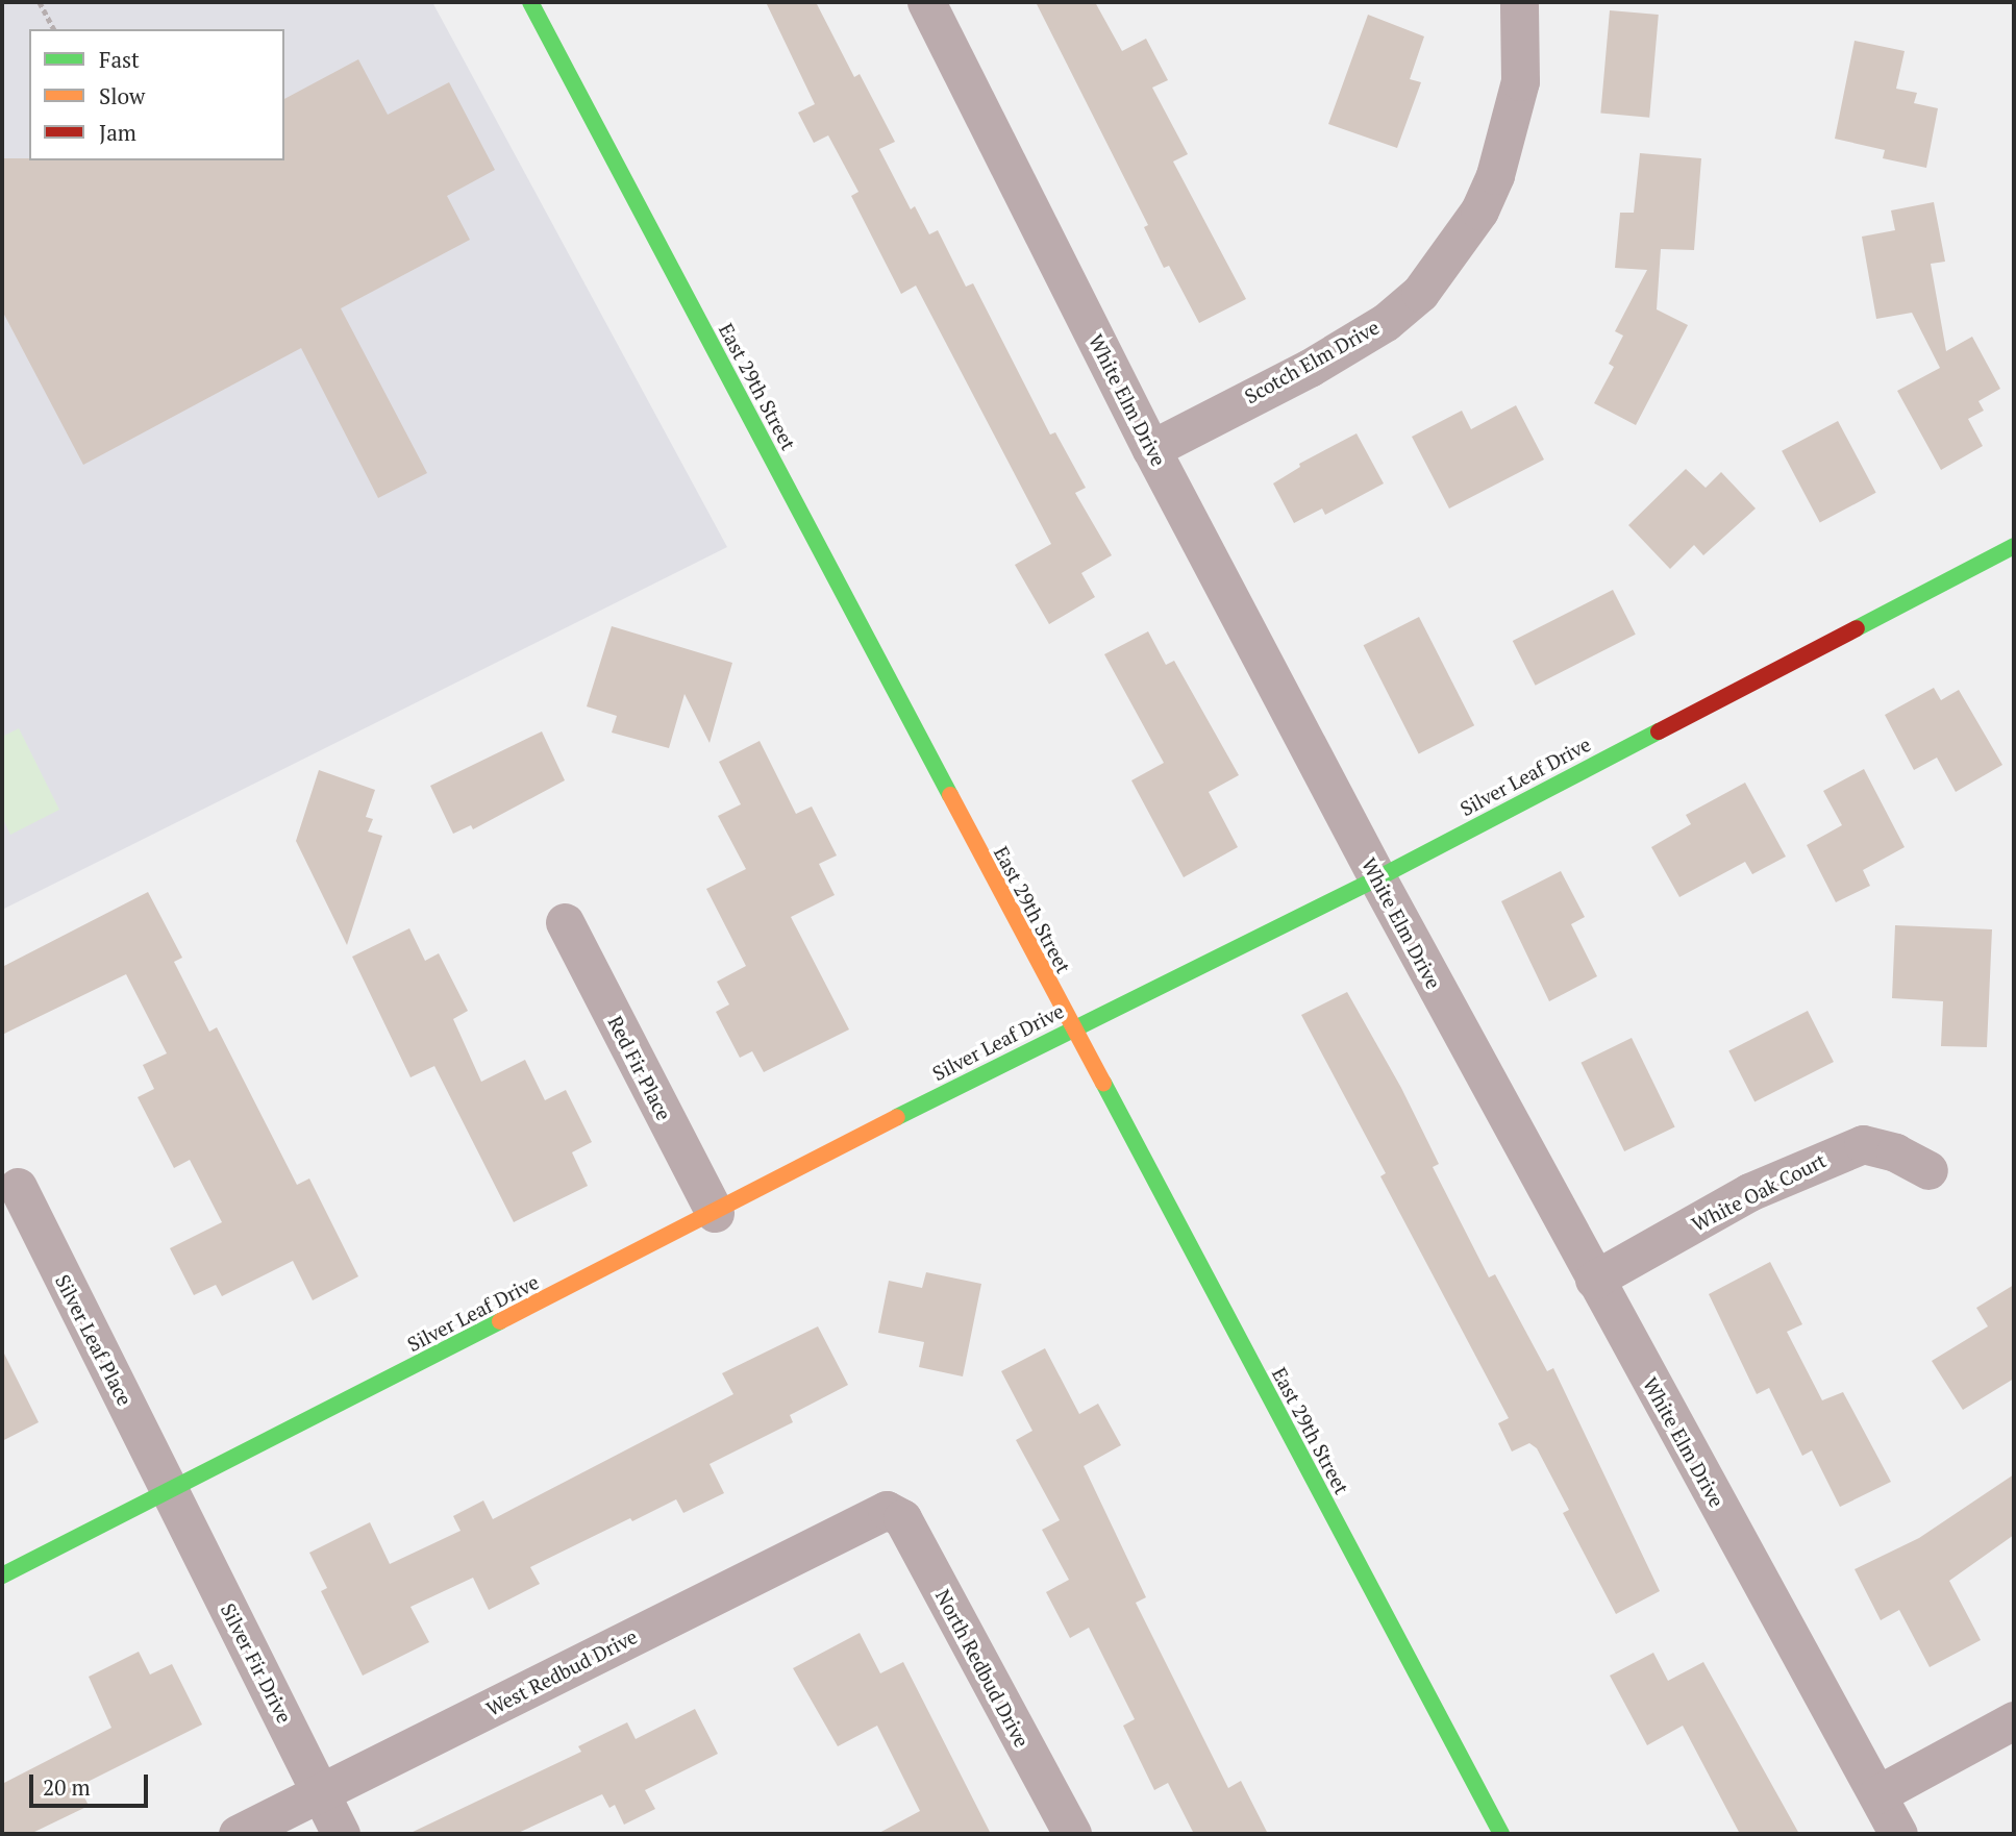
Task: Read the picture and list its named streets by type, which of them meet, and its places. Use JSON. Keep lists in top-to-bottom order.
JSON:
{
  "streets": {
    "street": [
      "Scotch Elm Drive",
      "East 29th Street",
      "White Elm Drive",
      "Silver Leaf Drive",
      "Red Fir Place",
      "White Oak Court",
      "Silver Leaf Place",
      "Silver Fir Drive",
      "North Redbud Drive",
      "West Redbud Drive"
    ]
  },
  "crossings": [
    ["Scotch Elm Drive", "White Elm Drive"],
    ["East 29th Street", "Silver Leaf Drive"],
    ["White Elm Drive", "Silver Leaf Drive"],
    ["White Elm Drive", "White Oak Court"],
    ["Silver Leaf Drive", "Red Fir Place"],
    ["Silver Leaf Drive", "Silver Leaf Place"],
    ["Silver Leaf Drive", "Silver Fir Drive"],
    ["Silver Leaf Place", "Silver Fir Drive"],
    ["Silver Fir Drive", "West Redbud Drive"],
    ["North Redbud Drive", "West Redbud Drive"]
  ],
  "legend": ["Fast", "Slow", "Jam"],
  "scale_bar": "20 m"
}
